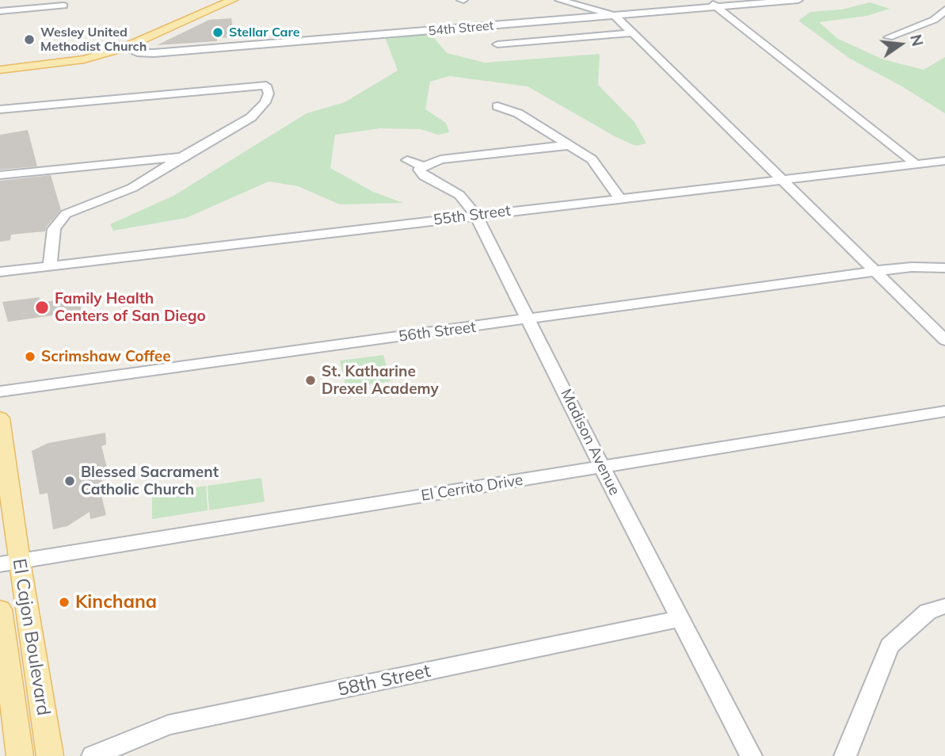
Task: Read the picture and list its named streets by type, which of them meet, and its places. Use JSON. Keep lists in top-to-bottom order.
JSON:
{
  "streets": {
    "main road": ["El Cajon Boulevard"],
    "street": [
      "54th Street",
      "55th Street",
      "56th Street",
      "Madison Avenue",
      "El Cerrito Drive",
      "58th Street"
    ]
  },
  "crossings": [
    ["55th Street", "Madison Avenue"],
    ["56th Street", "Madison Avenue"],
    ["Madison Avenue", "El Cerrito Drive"],
    ["Madison Avenue", "58th Street"],
    ["El Cerrito Drive", "El Cajon Boulevard"]
  ],
  "places": [
    "Stellar Care",
    "Wesley United Methodist Church",
    "Family Health Centers of San Diego",
    "Scrimshaw Coffee",
    "St. Katharine Drexel Academy",
    "Blessed Sacrament Catholic Church",
    "Kinchana"
  ],
  "north": "right"
}
